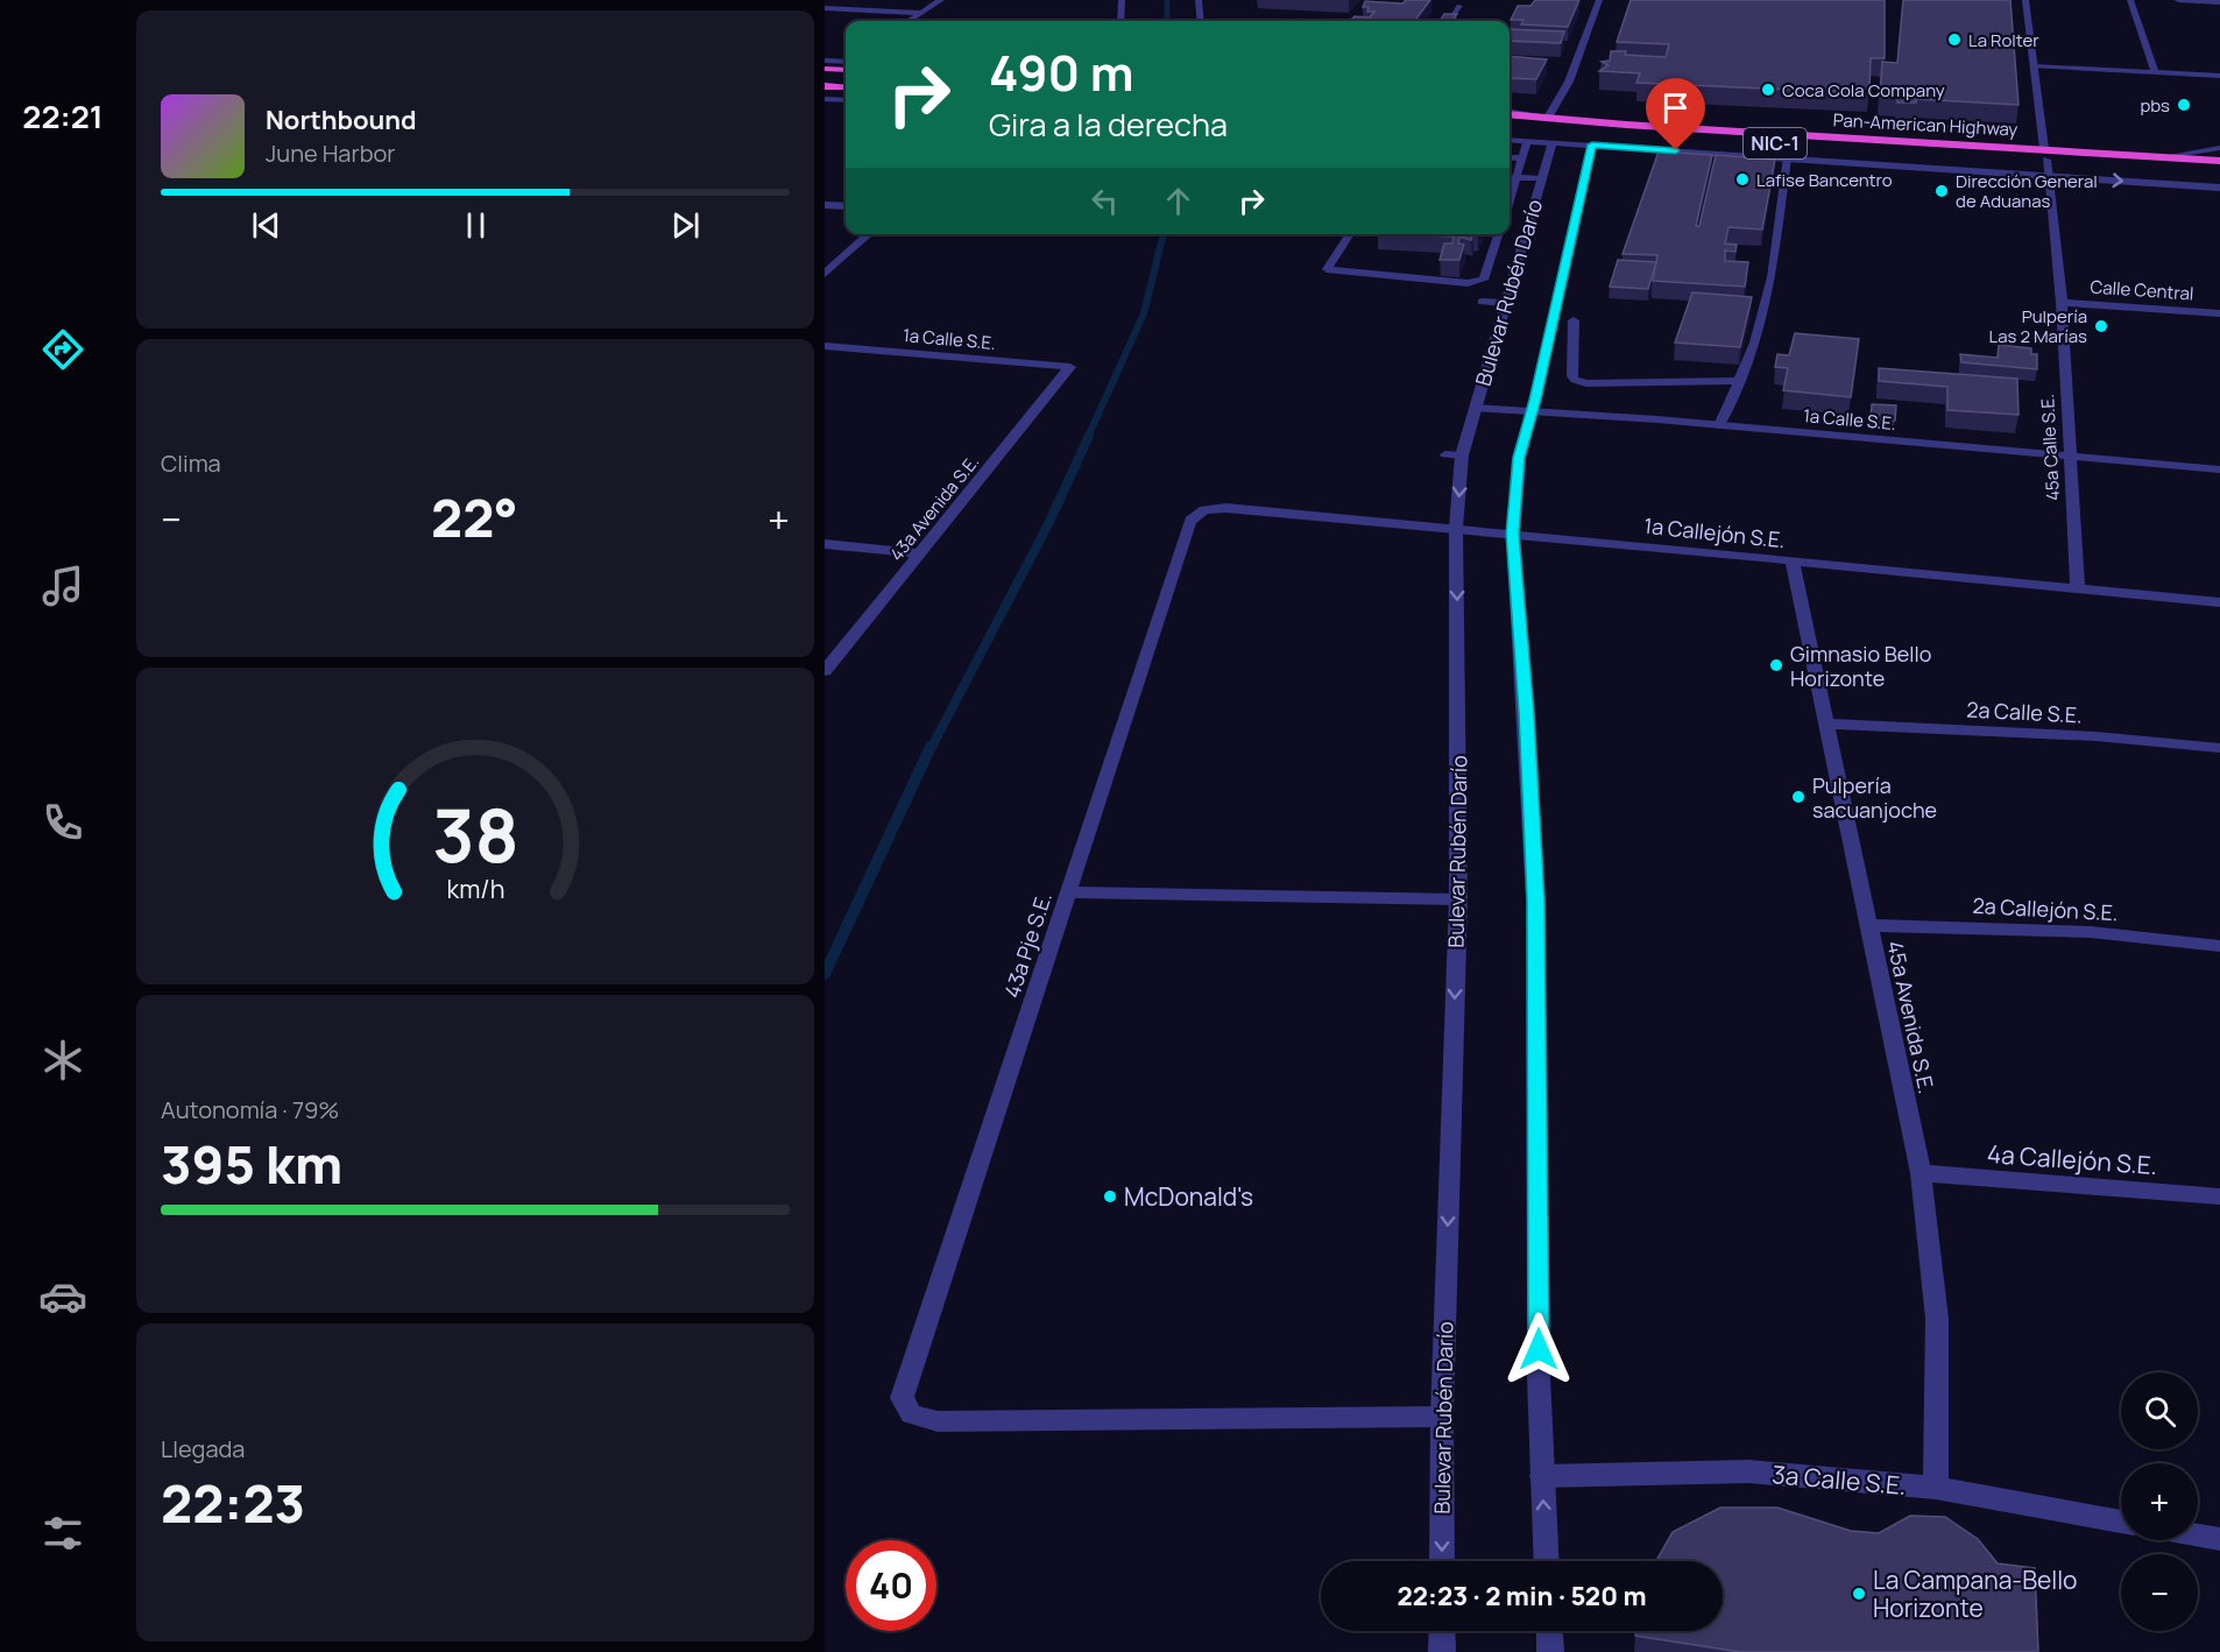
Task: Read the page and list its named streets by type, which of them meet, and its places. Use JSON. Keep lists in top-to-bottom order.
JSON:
{
  "streets": {
    "highway": ["Pan-American Highway", "NIC-1"],
    "street": [
      "Calle Central",
      "Bulevar Rubén Darío",
      "1a Calle S.E.",
      "45a Calle S.E.",
      "43a Avenida S.E.",
      "1a Callejón S.E.",
      "2a Calle S.E.",
      "2a Callejón S.E.",
      "43a Pje S.E.",
      "45a Avenida S.E.",
      "4a Callejón S.E.",
      "3a Calle S.E."
    ]
  },
  "crossings": [
    ["Calle Central", "45a Calle S.E."],
    ["Bulevar Rubén Darío", "1a Calle S.E."],
    ["Bulevar Rubén Darío", "1a Callejón S.E."],
    ["Bulevar Rubén Darío", "43a Pje S.E."],
    ["1a Calle S.E.", "45a Calle S.E."],
    ["1a Calle S.E.", "43a Avenida S.E."],
    ["45a Calle S.E.", "1a Callejón S.E."],
    ["1a Callejón S.E.", "43a Pje S.E."],
    ["1a Callejón S.E.", "45a Avenida S.E."],
    ["2a Calle S.E.", "45a Avenida S.E."],
    ["2a Callejón S.E.", "45a Avenida S.E."],
    ["45a Avenida S.E.", "4a Callejón S.E."],
    ["45a Avenida S.E.", "3a Calle S.E."]
  ],
  "places": [
    "La Rolter",
    "Coca Cola Company",
    "pbs",
    "Lafise Bancentro",
    "Dirección General de Aduanas",
    "Pulpería Las 2 Marías",
    "Gimnasio Bello Horizonte",
    "Pulpería sacuanjoche",
    "McDonald's",
    "La Campana-Bello Horizonte"
  ],
  "page": {
    "tabs": "22:21",
    "turn": ["490 m", "Gira a la derecha"],
    "song": ["Northbound", "June Harbor"],
    "tile": [
      "Clima",
      ["Autonomía · 79%", "395 km"],
      ["Llegada", "22:23"]
    ],
    "heat": ["−", "22°", "+"],
    "map_buttons": ["+", "−"],
    "limit": "40",
    "trip": "22:23 · 2 min · 520 m",
    "gauge": ["38", "km/h"]
  }
}
